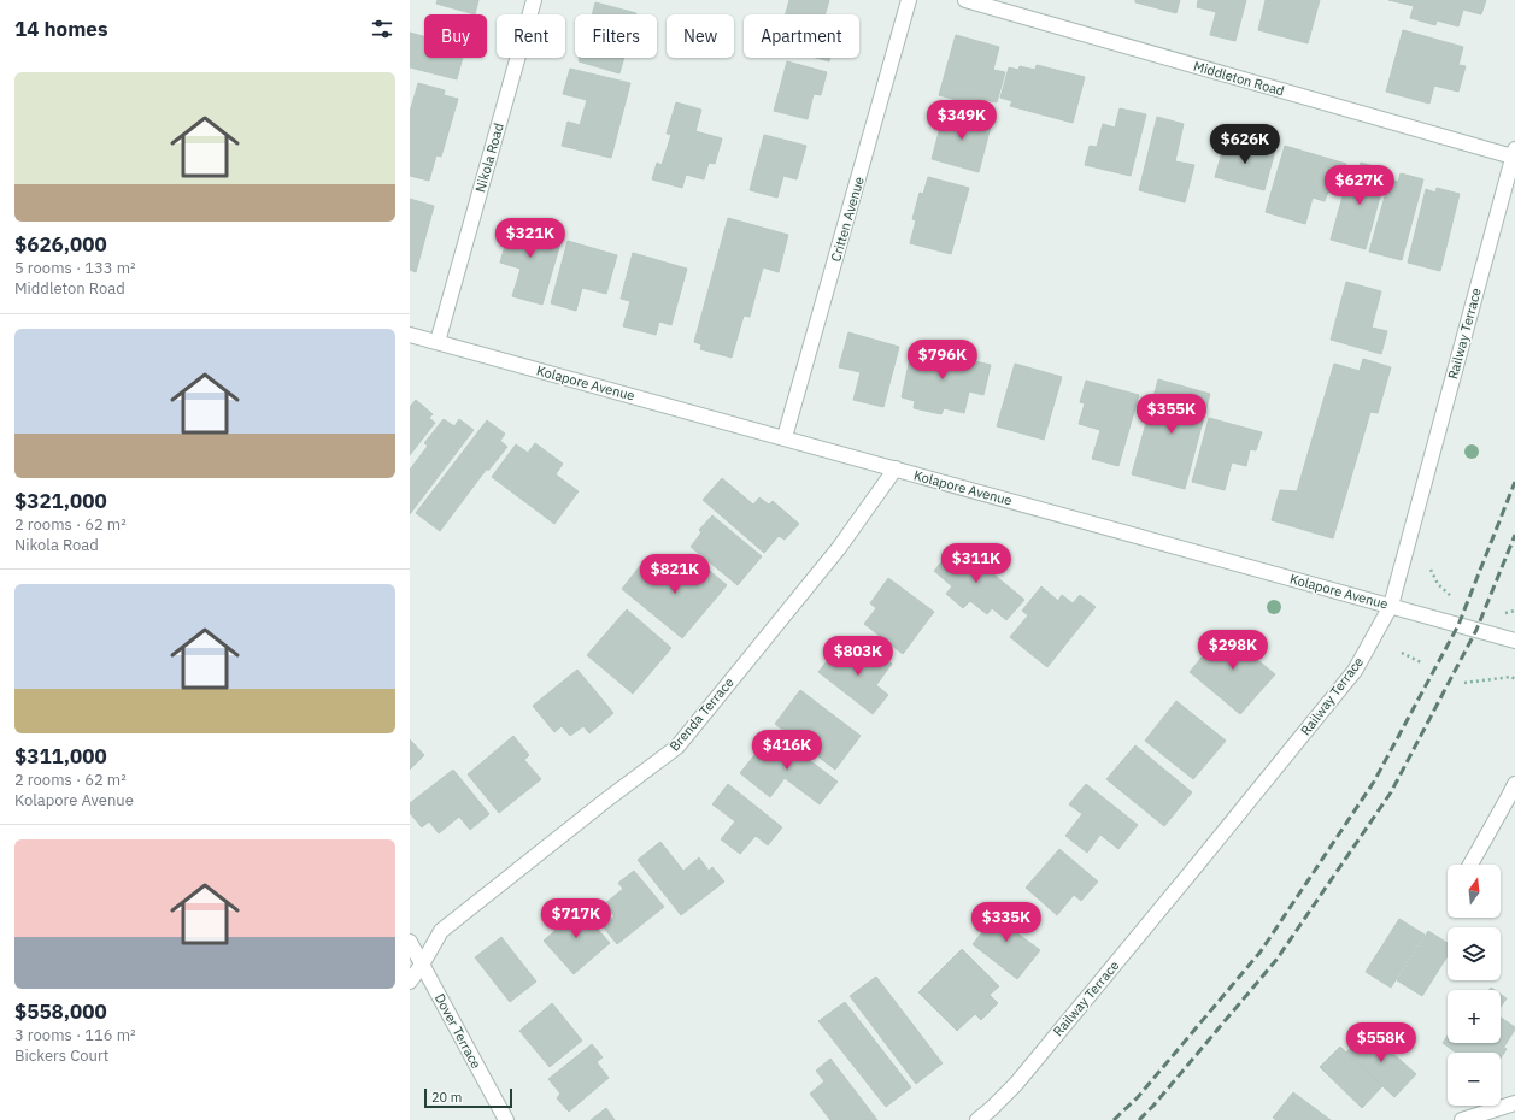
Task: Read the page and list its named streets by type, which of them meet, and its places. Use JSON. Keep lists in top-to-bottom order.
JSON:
{
  "streets": {
    "street": [
      "Middleton Road",
      "Nikola Road",
      "Critten Avenue",
      "Railway Terrace",
      "Kolapore Avenue",
      "Brenda Terrace",
      "Dover Terrace"
    ]
  },
  "crossings": [
    ["Middleton Road", "Railway Terrace"],
    ["Nikola Road", "Kolapore Avenue"],
    ["Critten Avenue", "Kolapore Avenue"],
    ["Railway Terrace", "Kolapore Avenue"],
    ["Kolapore Avenue", "Brenda Terrace"],
    ["Brenda Terrace", "Dover Terrace"]
  ],
  "scale_bar": "20 m",
  "north": "top",
  "page": {
    "heading": "14 homes",
    "chip": [
      "Buy",
      "Rent",
      "Filters",
      "New",
      "Apartment"
    ],
    "list": [
      {
        "name": "$626,000",
        "note": "5 rooms · 133 m² · Middleton Road"
      },
      {
        "name": "$321,000",
        "note": "2 rooms · 62 m² · Nikola Road"
      },
      {
        "name": "$311,000",
        "note": "2 rooms · 62 m² · Kolapore Avenue"
      },
      {
        "name": "$558,000",
        "note": "3 rooms · 116 m² · Bickers Court"
      }
    ],
    "price": [
      "$349K",
      "$626K",
      "$627K",
      "$321K",
      "$796K",
      "$355K",
      "$311K",
      "$821K",
      "$298K",
      "$803K",
      "$416K",
      "$717K",
      "$335K",
      "$558K"
    ],
    "map_buttons": ["+", "−"],
    "scale": "20 m"
  }
}
